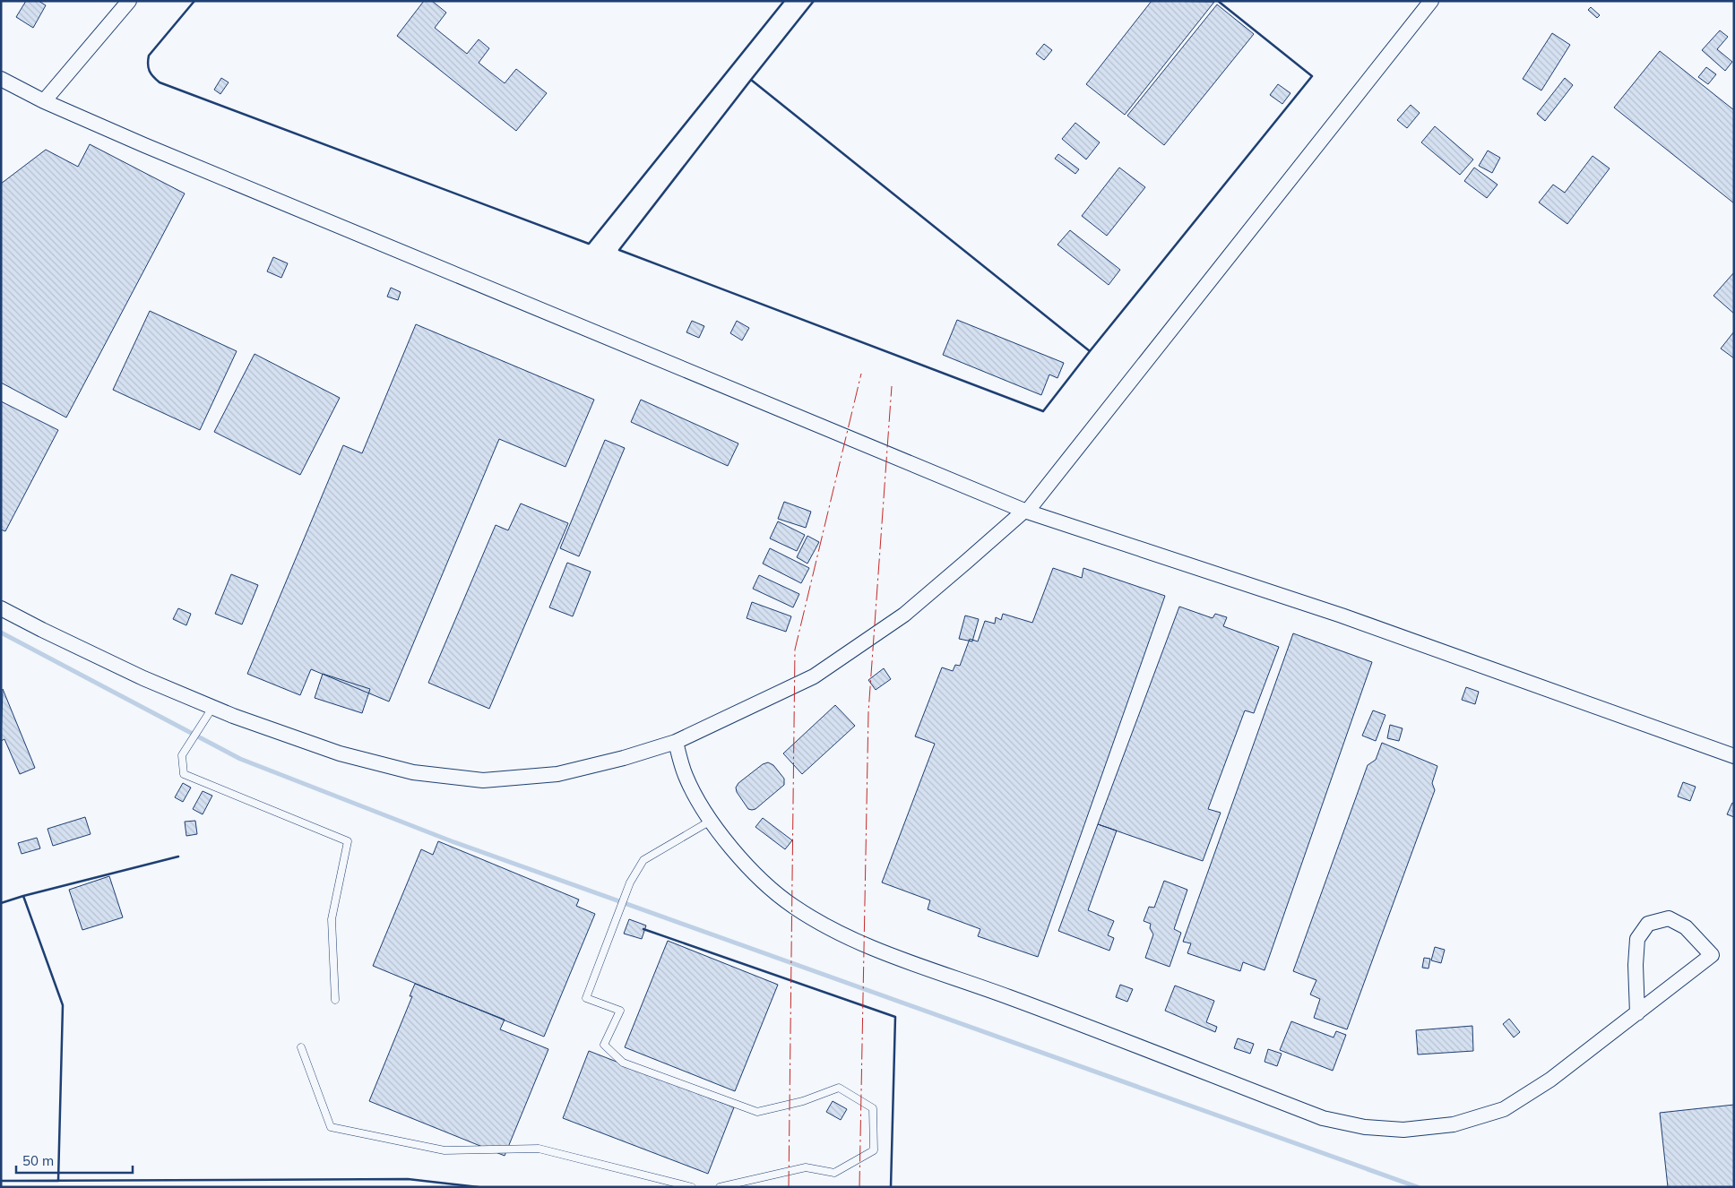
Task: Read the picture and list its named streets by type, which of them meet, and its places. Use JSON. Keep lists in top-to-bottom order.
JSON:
{
  "scale_bar": "50 m"
}
